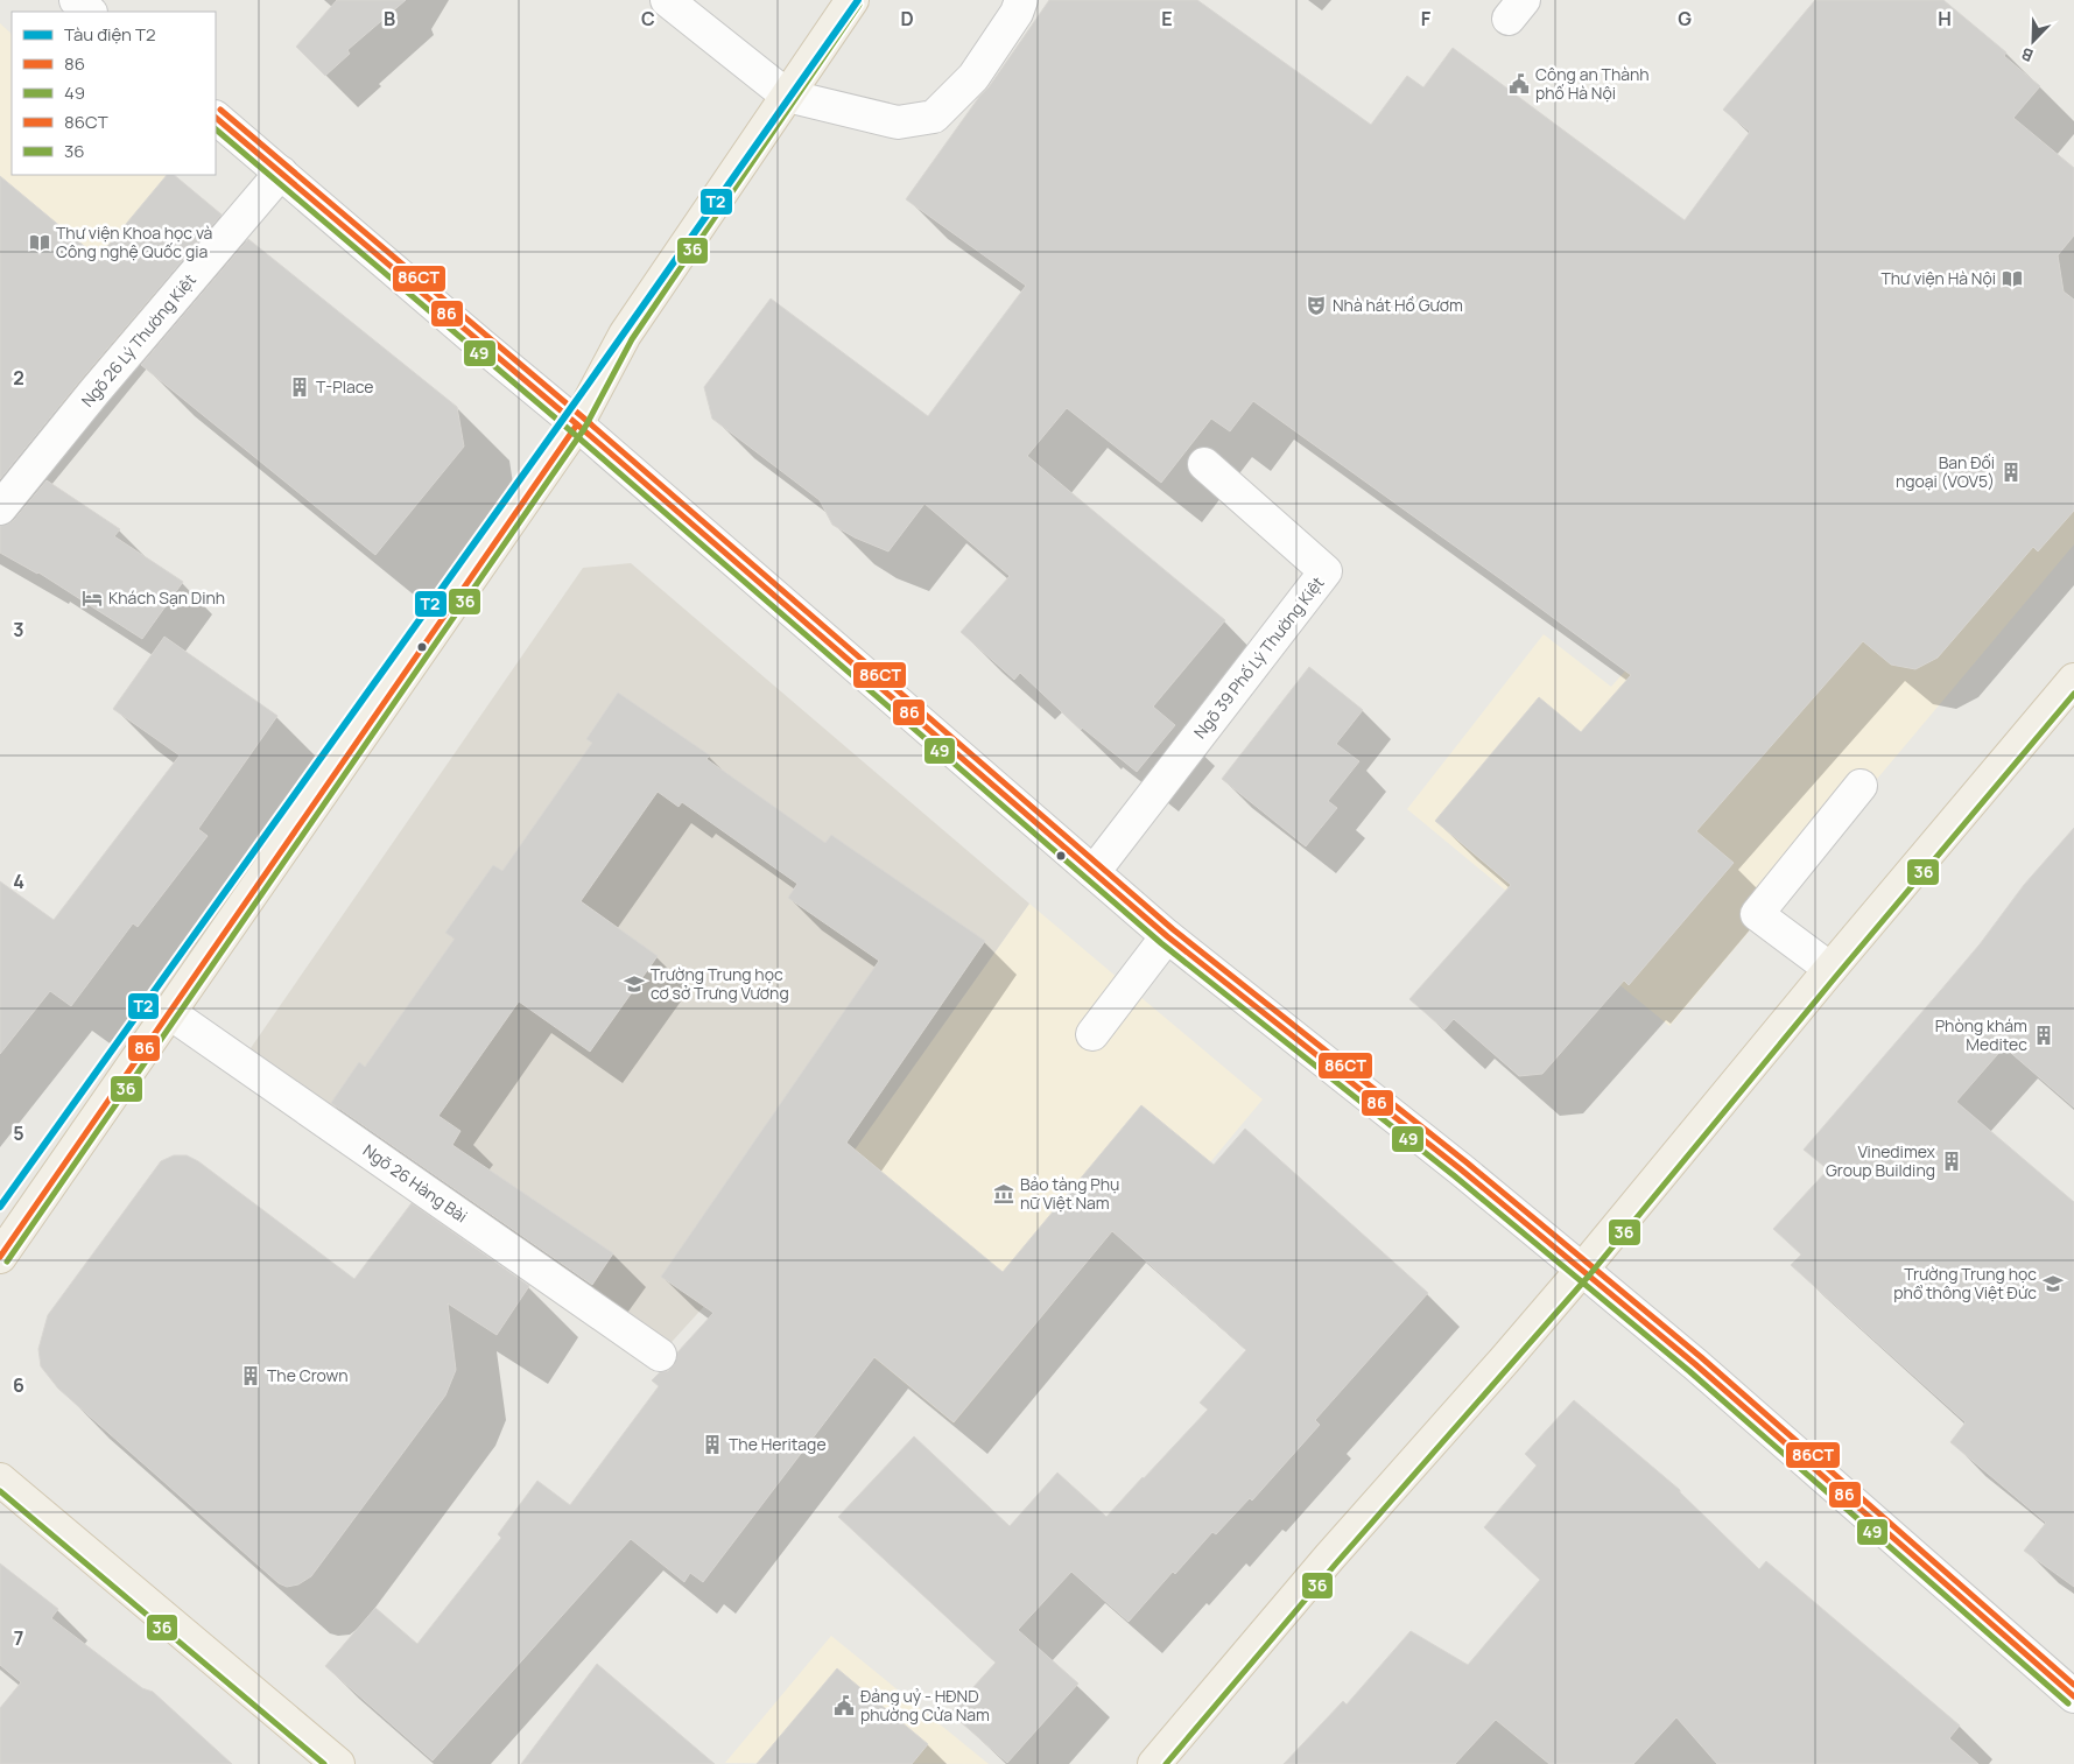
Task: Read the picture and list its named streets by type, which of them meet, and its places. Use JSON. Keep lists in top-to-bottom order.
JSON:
{
  "streets": {
    "street": ["Ngõ 26 Lý Thường Kiệt", "Ngõ 39 Phố Lý Thường Kiệt", "Ngõ 26 Hàng Bài"]
  },
  "places": {
    "public building": ["Công an Thành phố Hà Nội", "Đảng uỷ - HĐND phường Cửa Nam"],
    "library": ["Thư viện Khoa học và Công nghệ Quốc gia", "Thư viện Hà Nội"],
    "theatre": ["Nhà hát Hồ Gươm"],
    "building": [
      "T-Place",
      "Ban Đối ngoại (VOV5)",
      "Phòng khám Meditec",
      "Vinedimex Group Building",
      "The Crown",
      "The Heritage"
    ],
    "hotel": ["Khách Sạn Dinh"],
    "school or university": ["Trường Trung học cơ sở Trưng Vương", "Trường Trung học phổ thông Việt Đức"],
    "museum": ["Bảo tàng Phụ nữ Việt Nam"]
  },
  "lines": [
    "metro line T2",
    "transit line 36",
    "transit line 86CT",
    "transit line 86",
    "transit line 49"
  ],
  "legend": [
    "Tàu điện T2",
    "86",
    "49",
    "86CT",
    "36"
  ],
  "north": "bottom left",
  "grid": {
    "columns": [
      "B",
      "C",
      "D",
      "E",
      "F",
      "G",
      "H"
    ],
    "rows": [
      "2",
      "3",
      "4",
      "5",
      "6",
      "7"
    ]
  }
}
